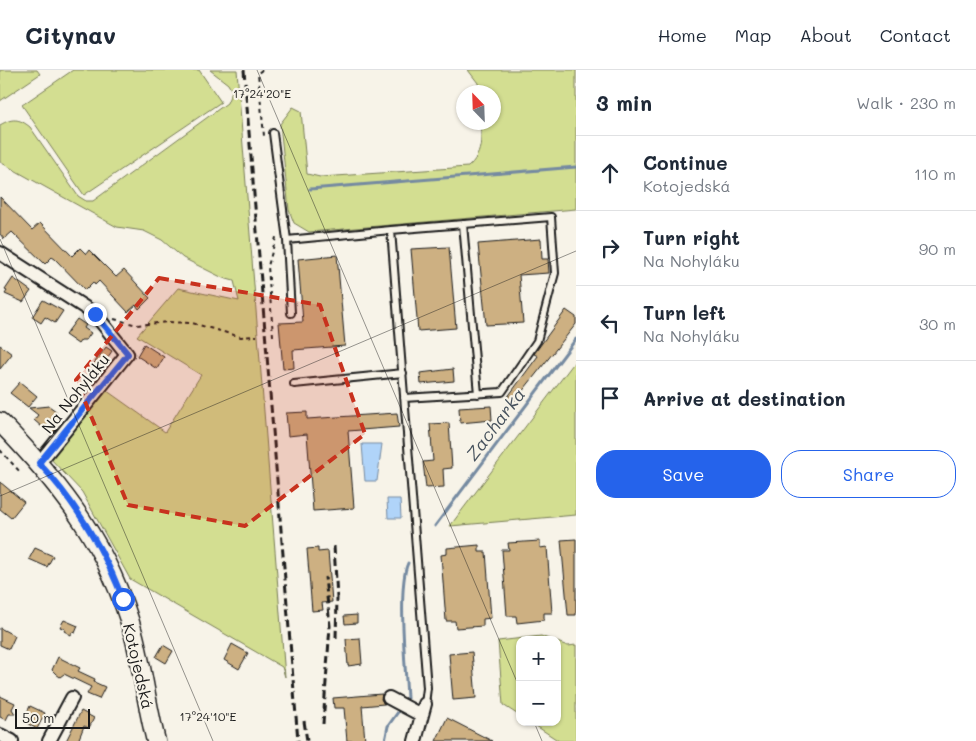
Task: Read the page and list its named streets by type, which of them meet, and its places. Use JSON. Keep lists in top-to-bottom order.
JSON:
{
  "streets": {
    "main road": ["Kotojedská"],
    "street": ["Na Nohyláku"]
  },
  "crossings": [
    ["Na Nohyláku", "Kotojedská"]
  ],
  "water": ["Zacharka"],
  "scale_bar": "50 m",
  "north": "top left",
  "page": {
    "header": "Citynav",
    "nav": [
      "Home",
      "Map",
      "About",
      "Contact"
    ],
    "heading": ["3 min", "Walk · 230 m"],
    "list": [
      ["Continue", "Kotojedská", "110 m"],
      ["Turn right", "Na Nohyláku", "90 m"],
      ["Turn left", "Na Nohyláku", "30 m"],
      "Arrive at destination"
    ],
    "buttons": ["Save", "Share"],
    "map_buttons": ["+", "−"],
    "scale": "50 m"
  },
  "coordinates": ["17°24'20\"E", "17°24'10\"E"]
}
